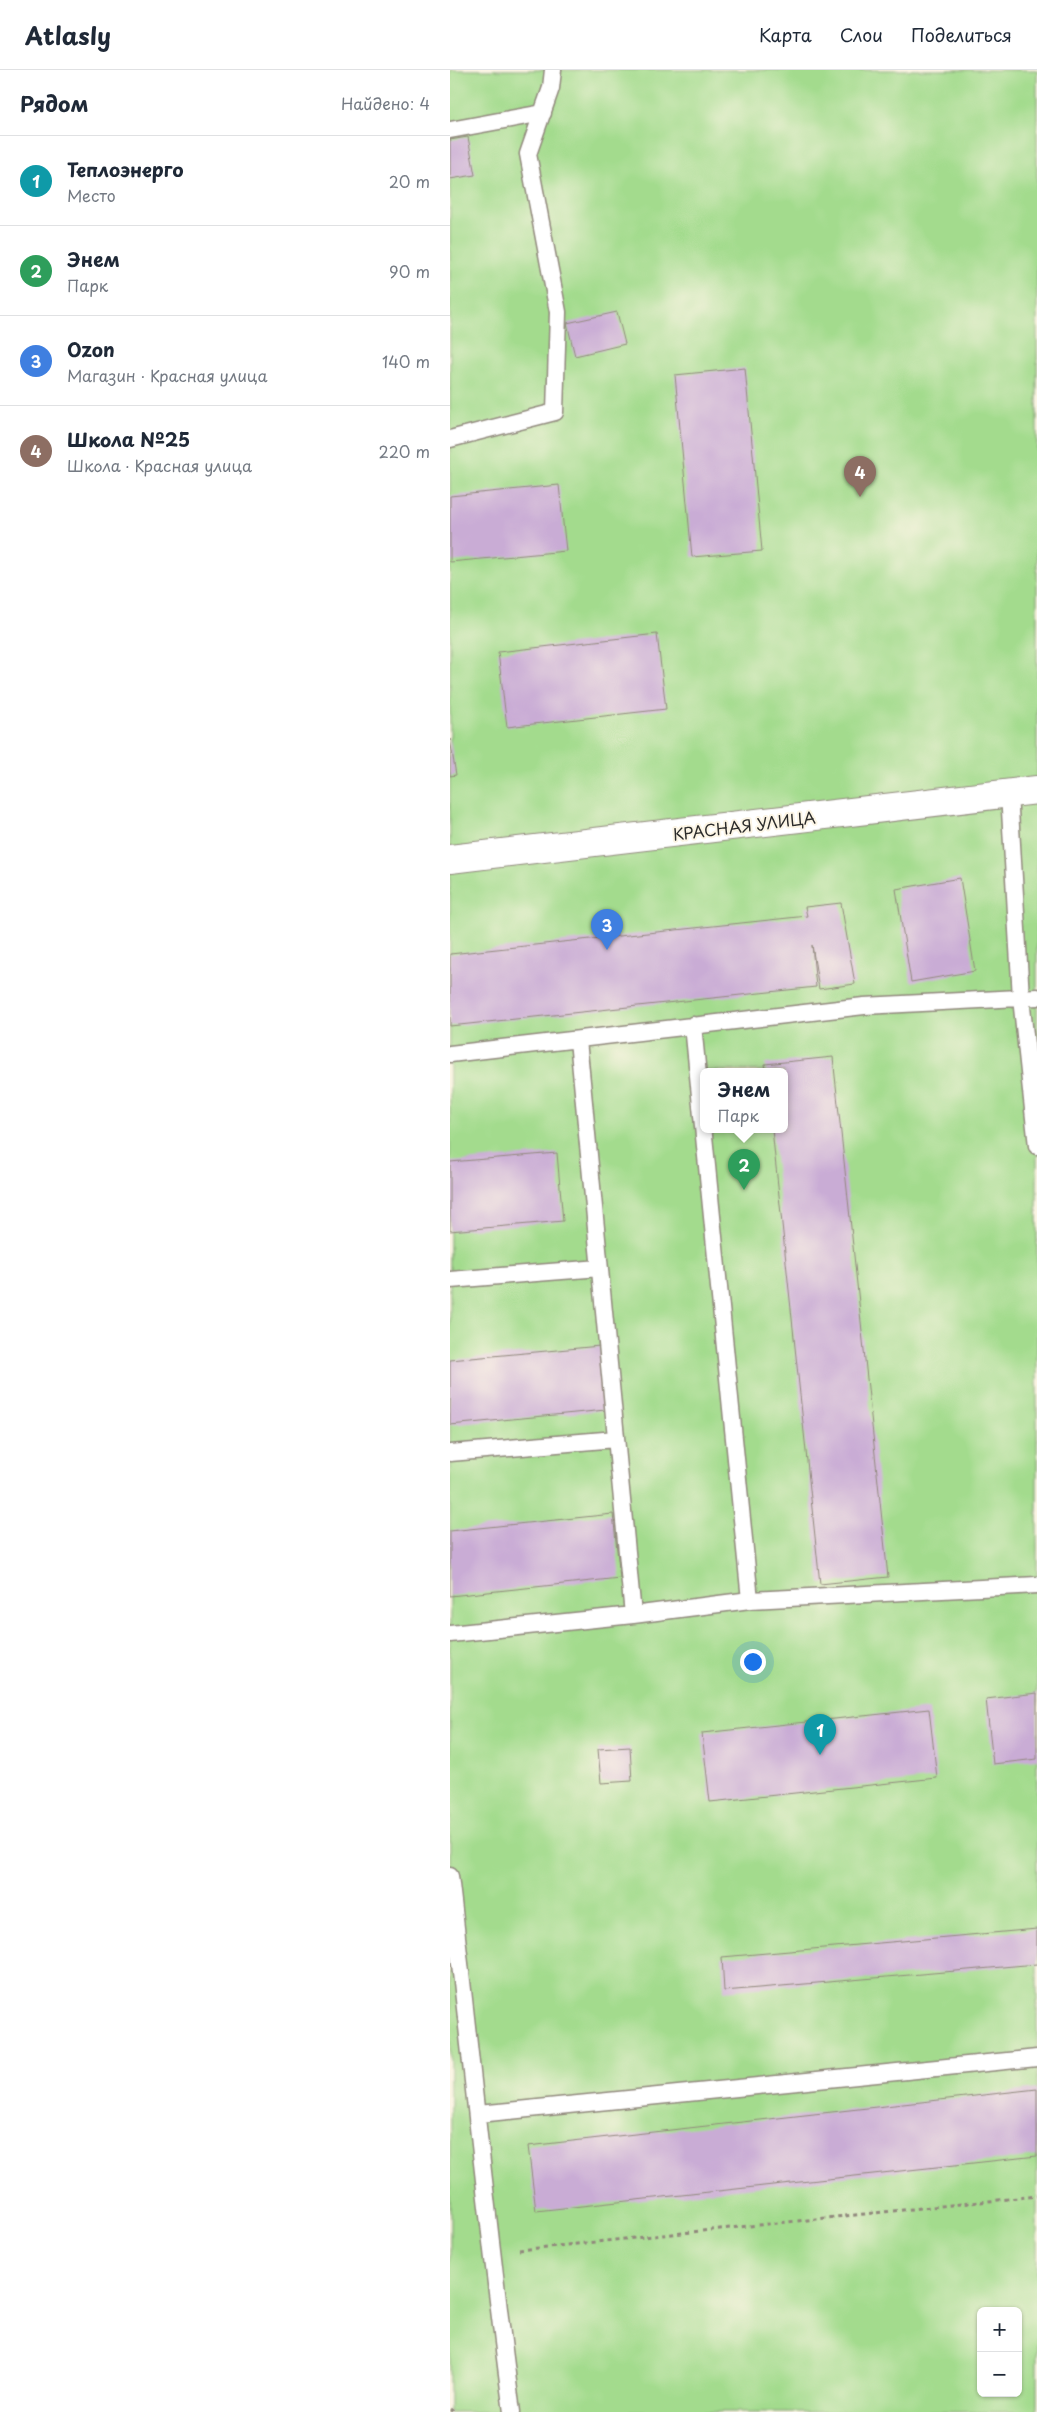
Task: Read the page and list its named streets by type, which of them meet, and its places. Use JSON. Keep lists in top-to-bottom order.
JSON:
{
  "streets": {
    "street": ["КРАСНАЯ УЛИЦА"]
  },
  "page": {
    "header": "Atlasly",
    "nav": ["Карта", "Слои", "Поделиться"],
    "heading": ["Рядом", "Найдено: 4"],
    "list": [
      {
        "mark": "1",
        "name": "Теплоэнерго",
        "note": "Место",
        "value": "20 m"
      },
      {
        "mark": "2",
        "name": "Энем",
        "note": "Парк",
        "value": "90 m"
      },
      {
        "mark": "3",
        "name": "Ozon",
        "note": "Магазин · Красная улица",
        "value": "140 m"
      },
      {
        "mark": "4",
        "name": "Школа №25",
        "note": "Школа · Красная улица",
        "value": "220 m"
      }
    ],
    "pins": [
      "4",
      "3",
      "2",
      "1"
    ],
    "popup": ["Энем", "Парк"],
    "map_buttons": ["+", "−"]
  }
}
